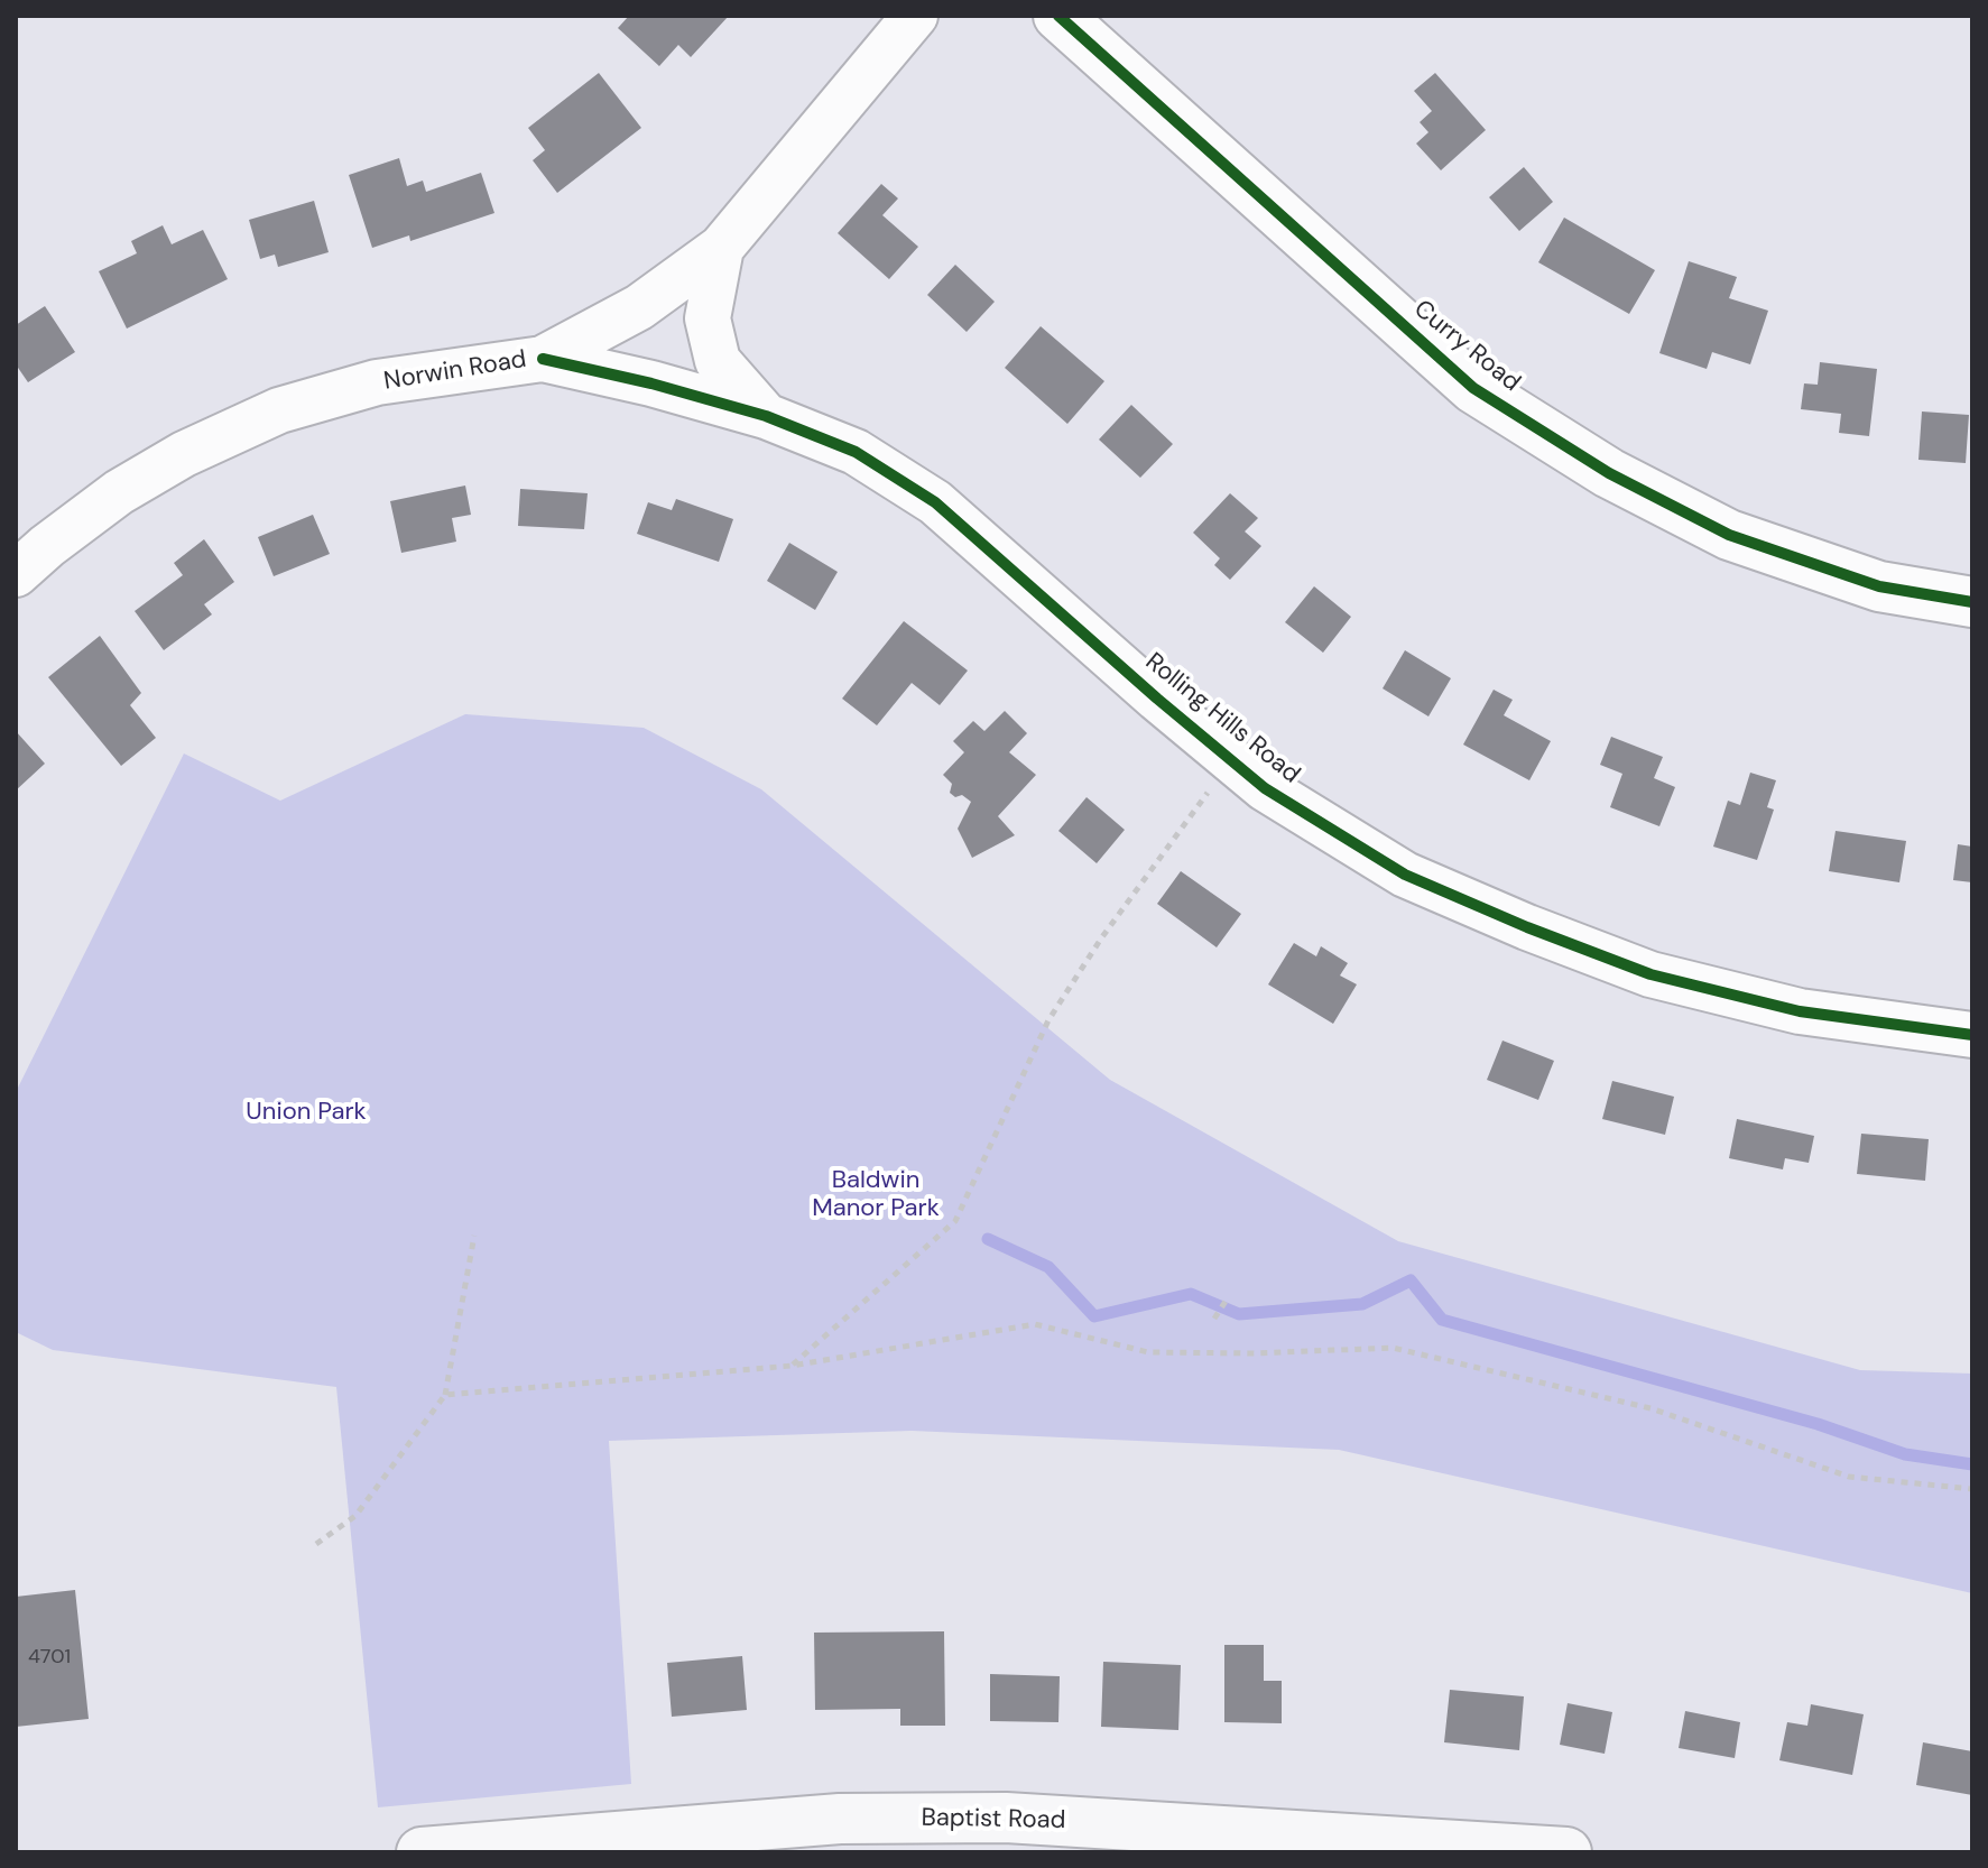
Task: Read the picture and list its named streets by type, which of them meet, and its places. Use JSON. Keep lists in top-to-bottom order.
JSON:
{
  "streets": {
    "main road": ["Baptist Road"],
    "street": ["Curry Road", "Norwin Road", "Rolling Hills Road"]
  },
  "crossings": [
    ["Norwin Road", "Rolling Hills Road"]
  ],
  "parks": ["Union Park", "Baldwin Manor Park"],
  "house_numbers": ["4701"]
}
